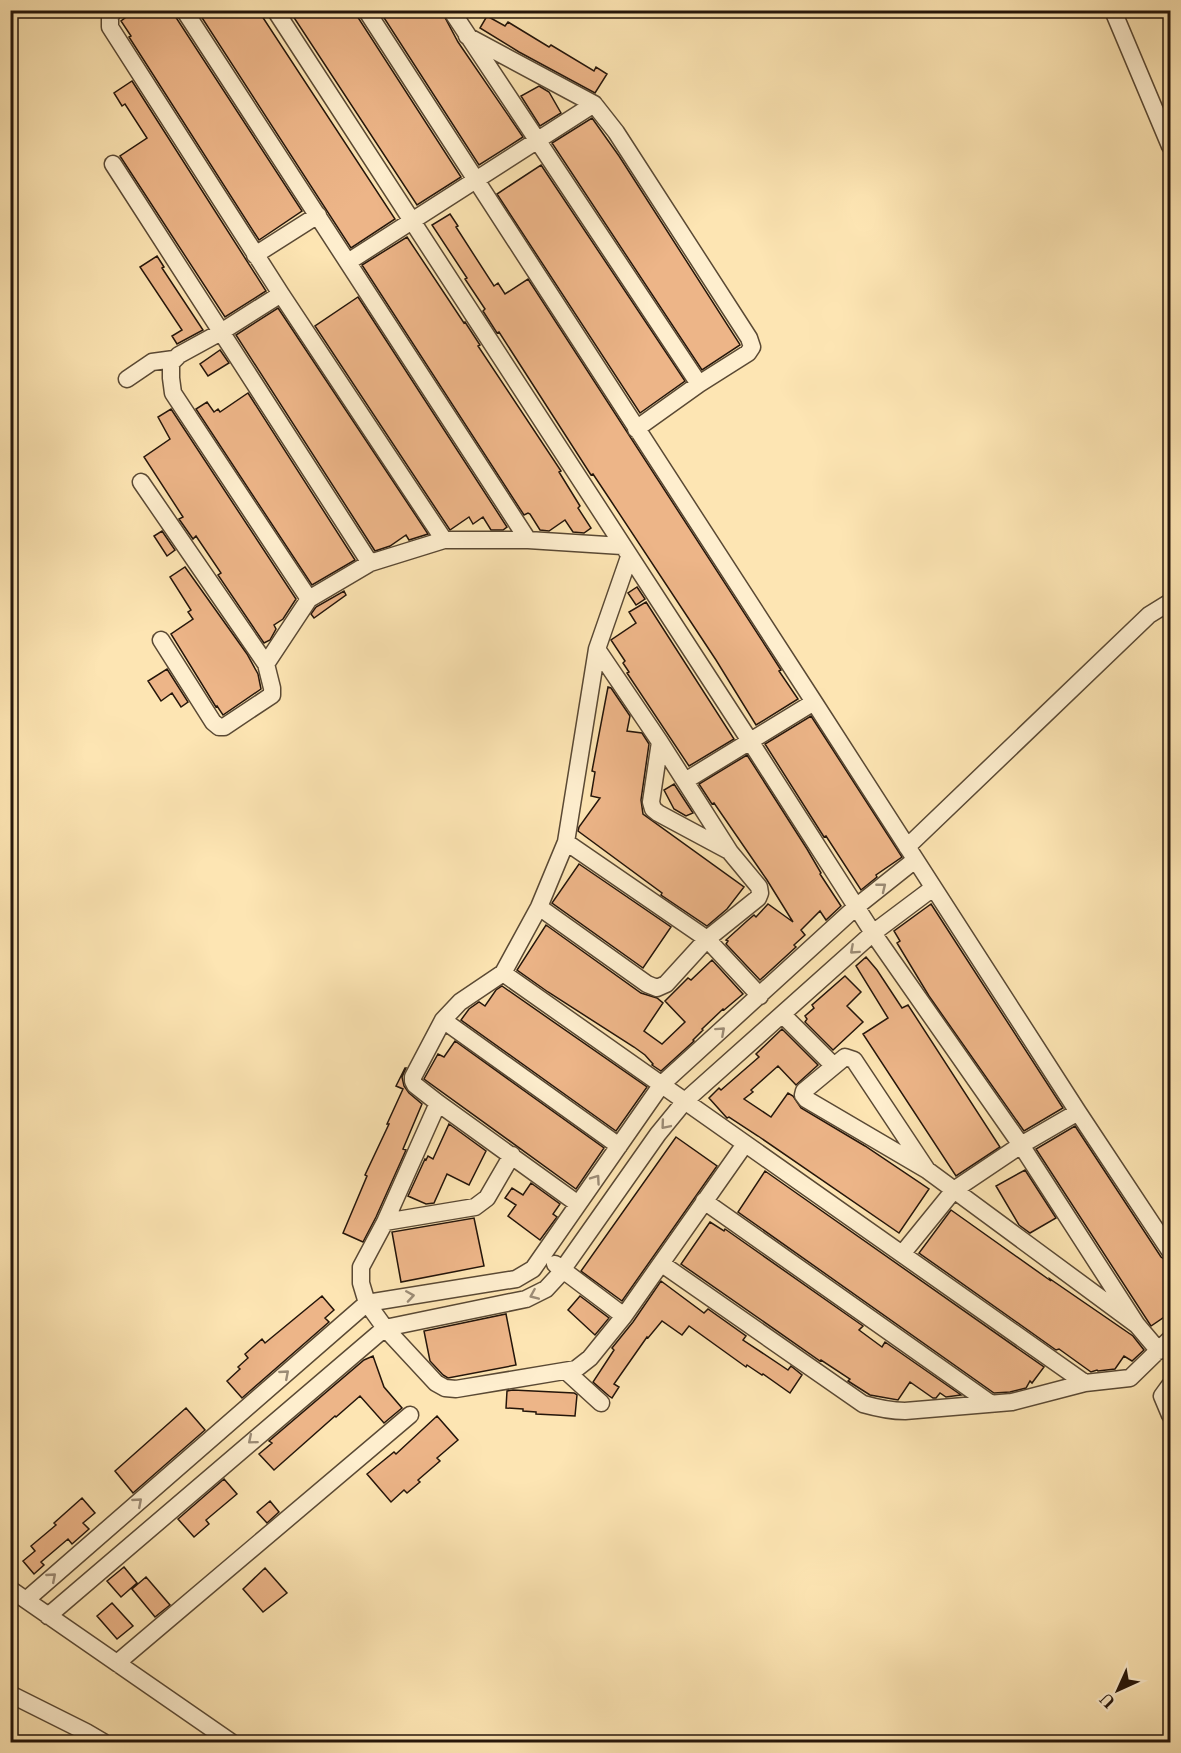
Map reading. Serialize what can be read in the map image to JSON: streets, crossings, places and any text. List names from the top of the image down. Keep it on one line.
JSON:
{"north":"bottom left"}
